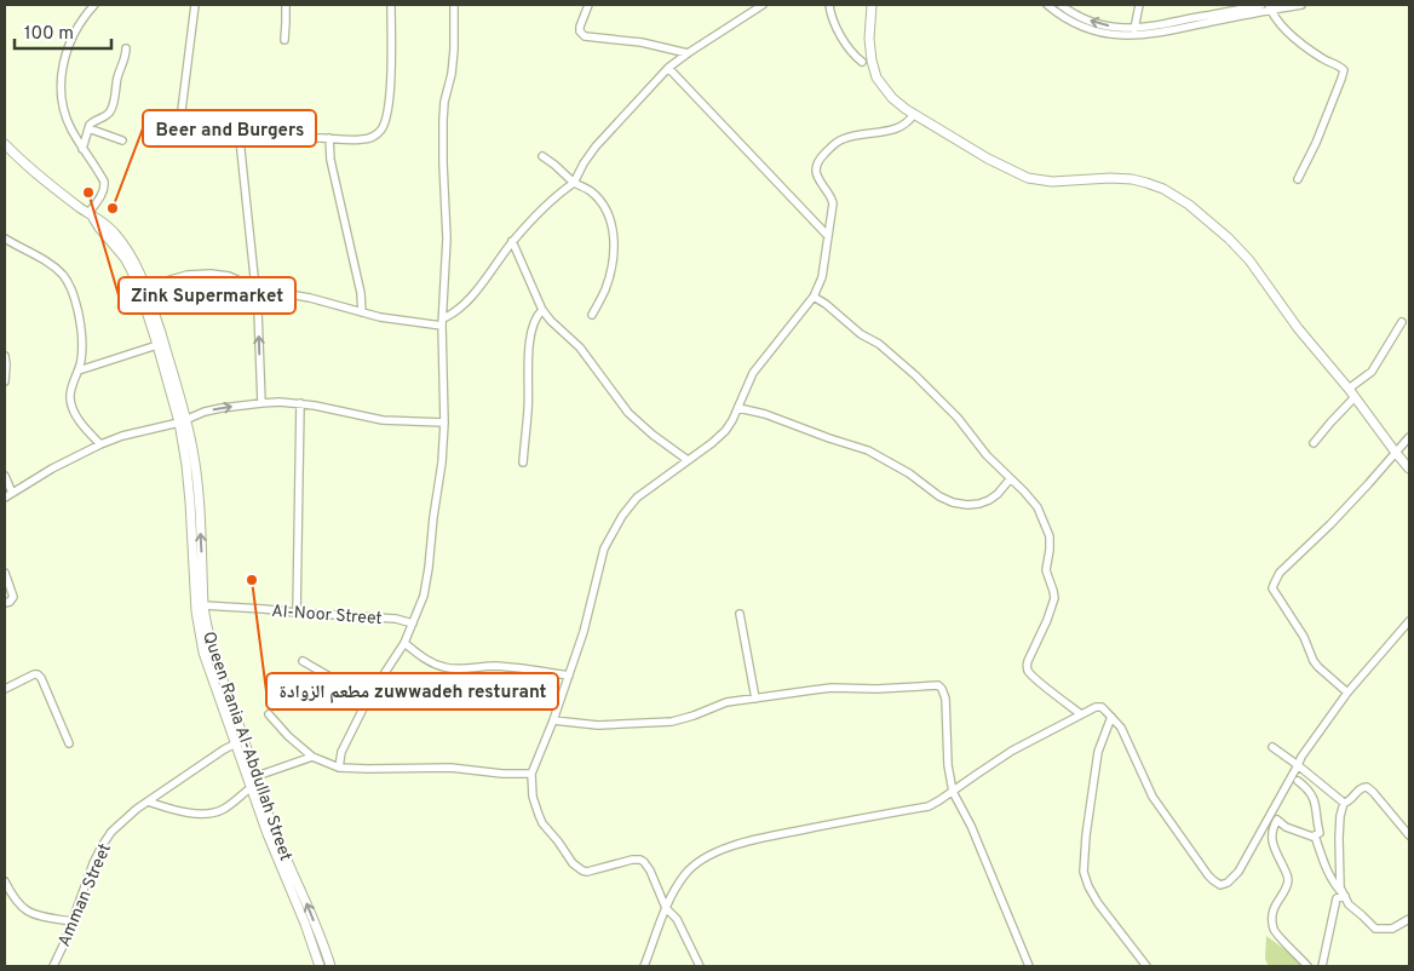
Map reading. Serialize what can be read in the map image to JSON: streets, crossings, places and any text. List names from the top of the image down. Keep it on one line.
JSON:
{"streets":{"main road":["Queen Rania Al-Abdullah Street"],"street":["Al-Noor Street","Amman Street"]},"crossings":[["Al-Noor Street","Queen Rania Al-Abdullah Street"],["Queen Rania Al-Abdullah Street","Amman Street"]],"places":["Zink Supermarket","Beer and Burgers","مطعم الزوادة zuwwadeh resturant"],"scale_bar":"100 m"}
